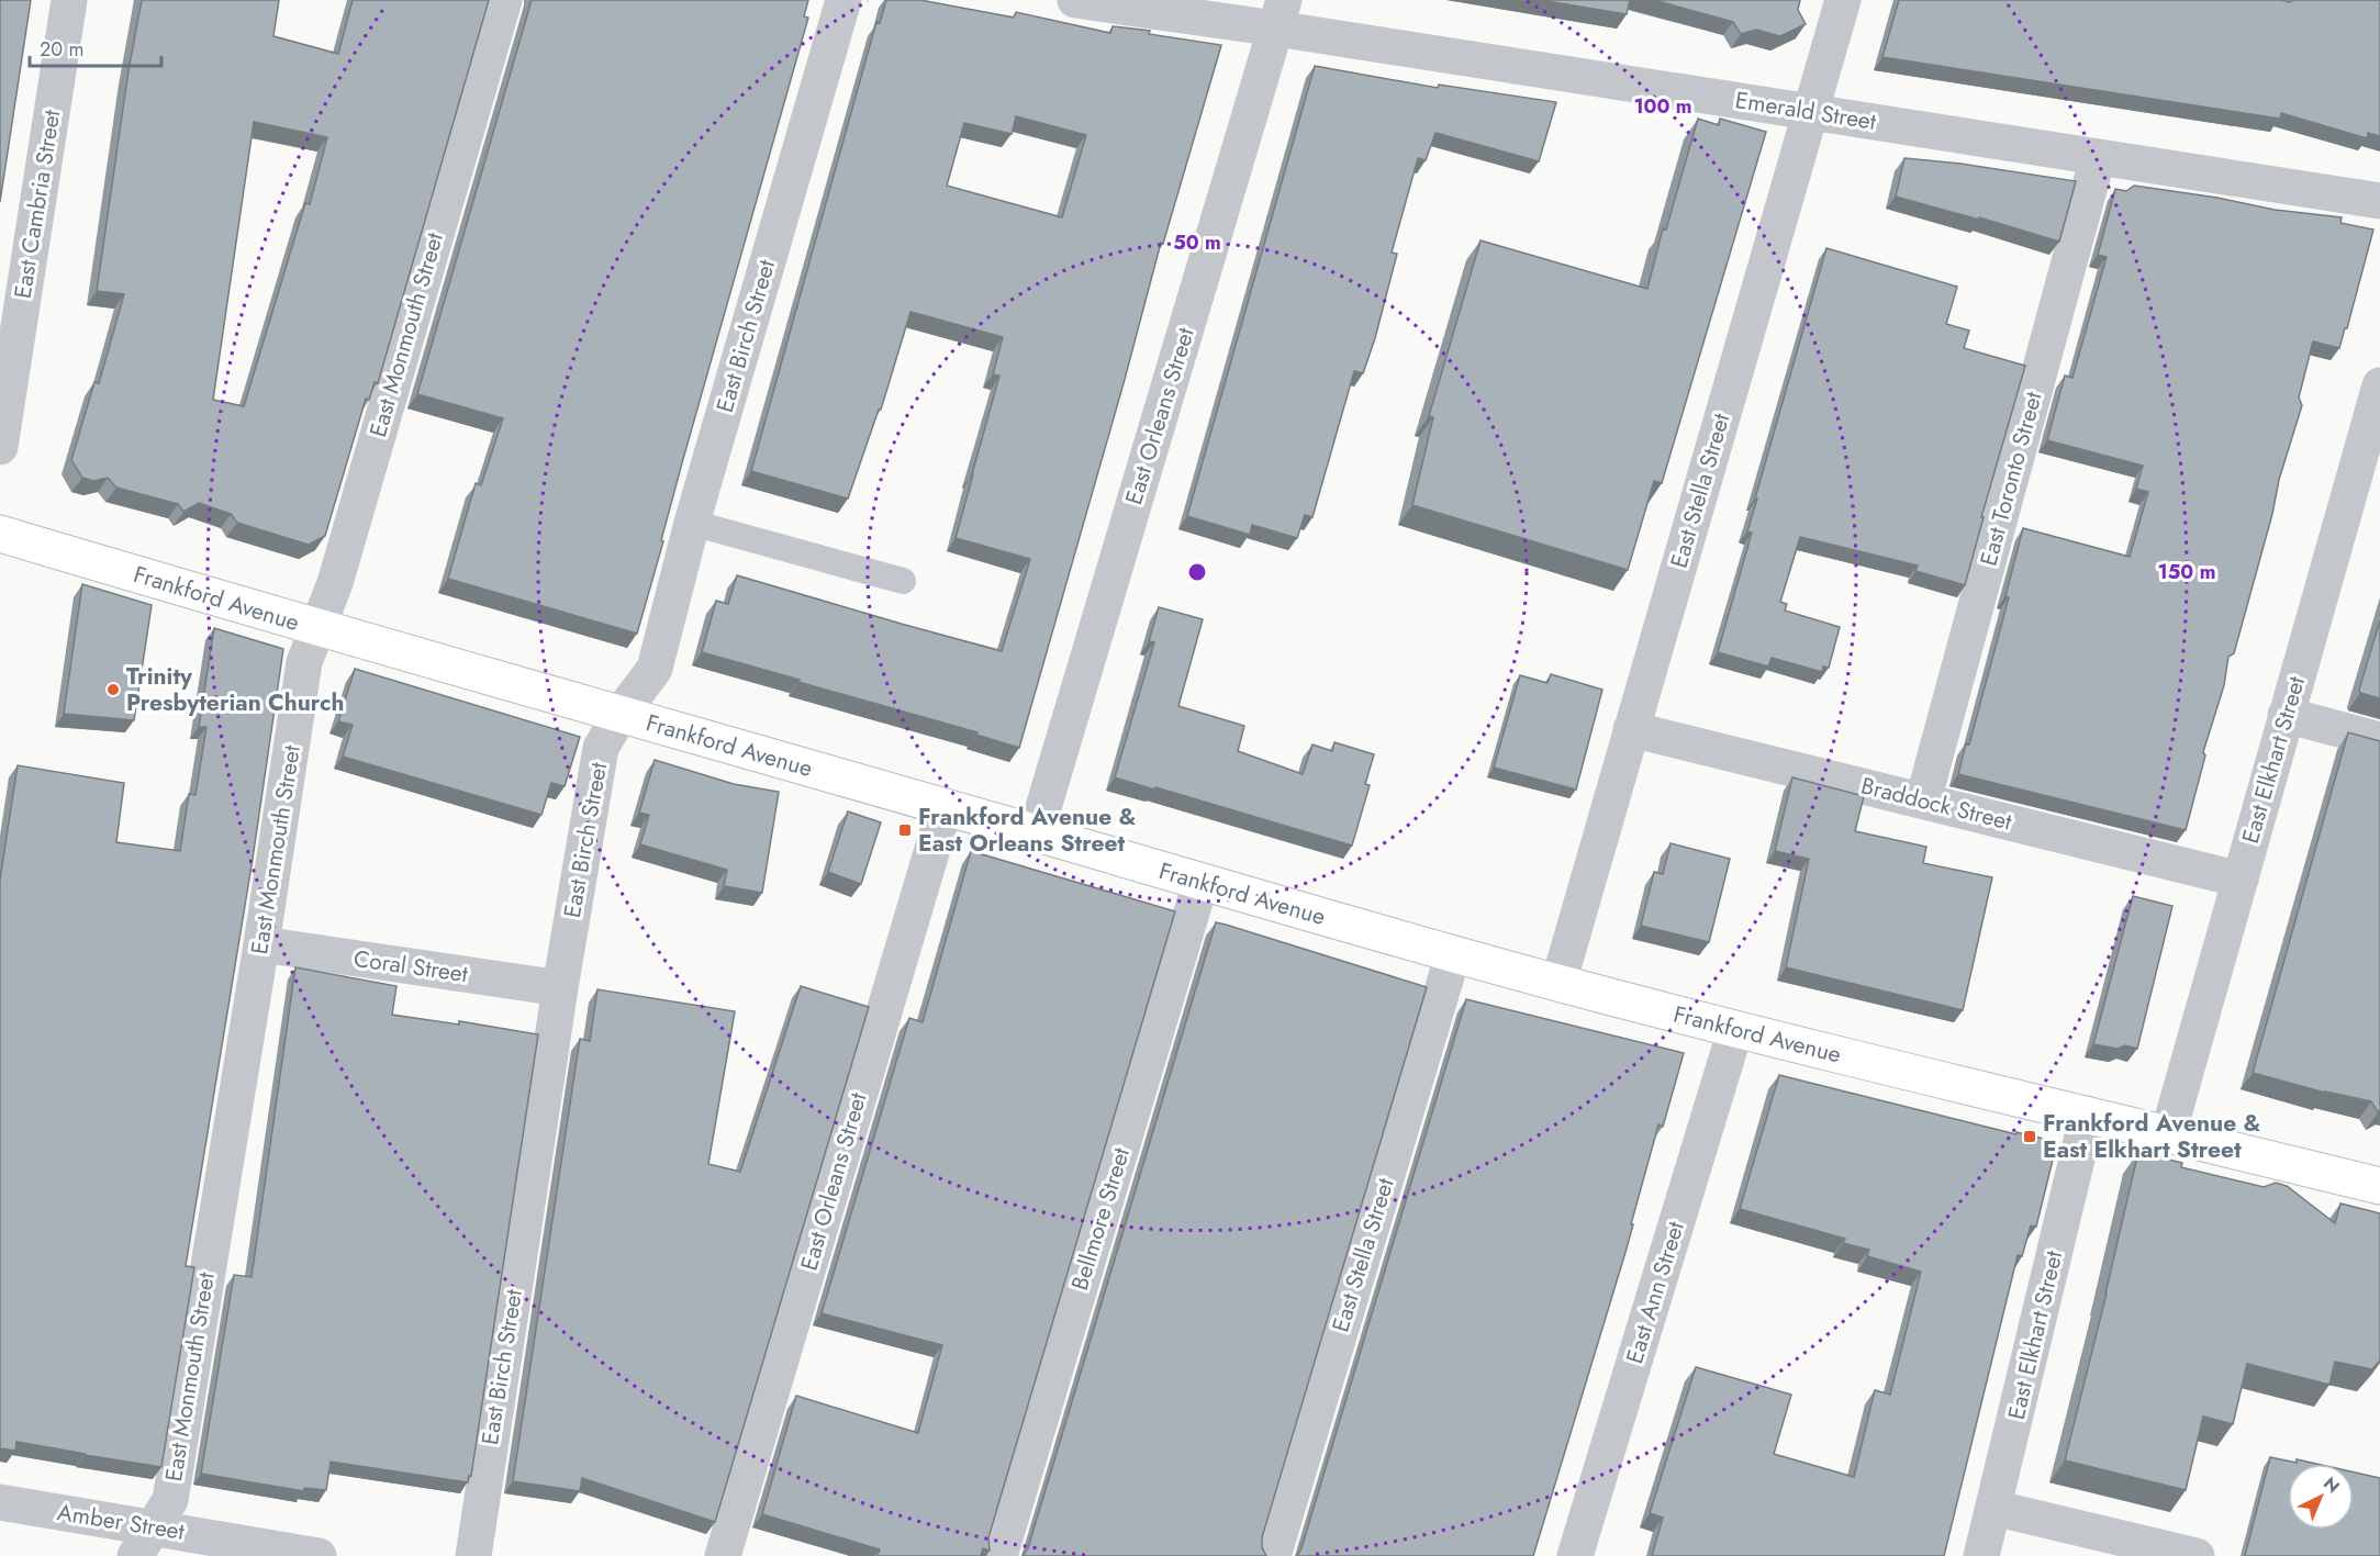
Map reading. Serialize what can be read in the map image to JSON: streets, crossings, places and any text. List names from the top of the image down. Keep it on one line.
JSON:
{"streets":{"main road":["Frankford Avenue"],"street":["Emerald Street","East Cambria Street","East Monmouth Street","East Birch Street","East Orleans Street","East Toronto Street","East Stella Street","East Elkhart Street","Braddock Street","Coral Street","Bellmore Street","East Ann Street","Amber Street"]},"crossings":[["Emerald Street","East Orleans Street"],["Emerald Street","East Toronto Street"],["Emerald Street","East Stella Street"],["East Monmouth Street","Frankford Avenue"],["East Monmouth Street","Coral Street"],["East Monmouth Street","Amber Street"],["East Birch Street","Frankford Avenue"],["East Birch Street","Coral Street"],["East Orleans Street","Frankford Avenue"],["East Toronto Street","Braddock Street"],["East Stella Street","Frankford Avenue"],["East Stella Street","Braddock Street"],["Frankford Avenue","East Elkhart Street"],["Frankford Avenue","Bellmore Street"],["Frankford Avenue","East Ann Street"],["East Elkhart Street","Braddock Street"]],"places":{"other":["Trinity Presbyterian Church"],"transit":["Frankford Avenue & East Orleans Street","Frankford Avenue & East Elkhart Street"]},"scale_bar":"20 m","north":"top right","rings":["100 m","50 m","150 m"]}
